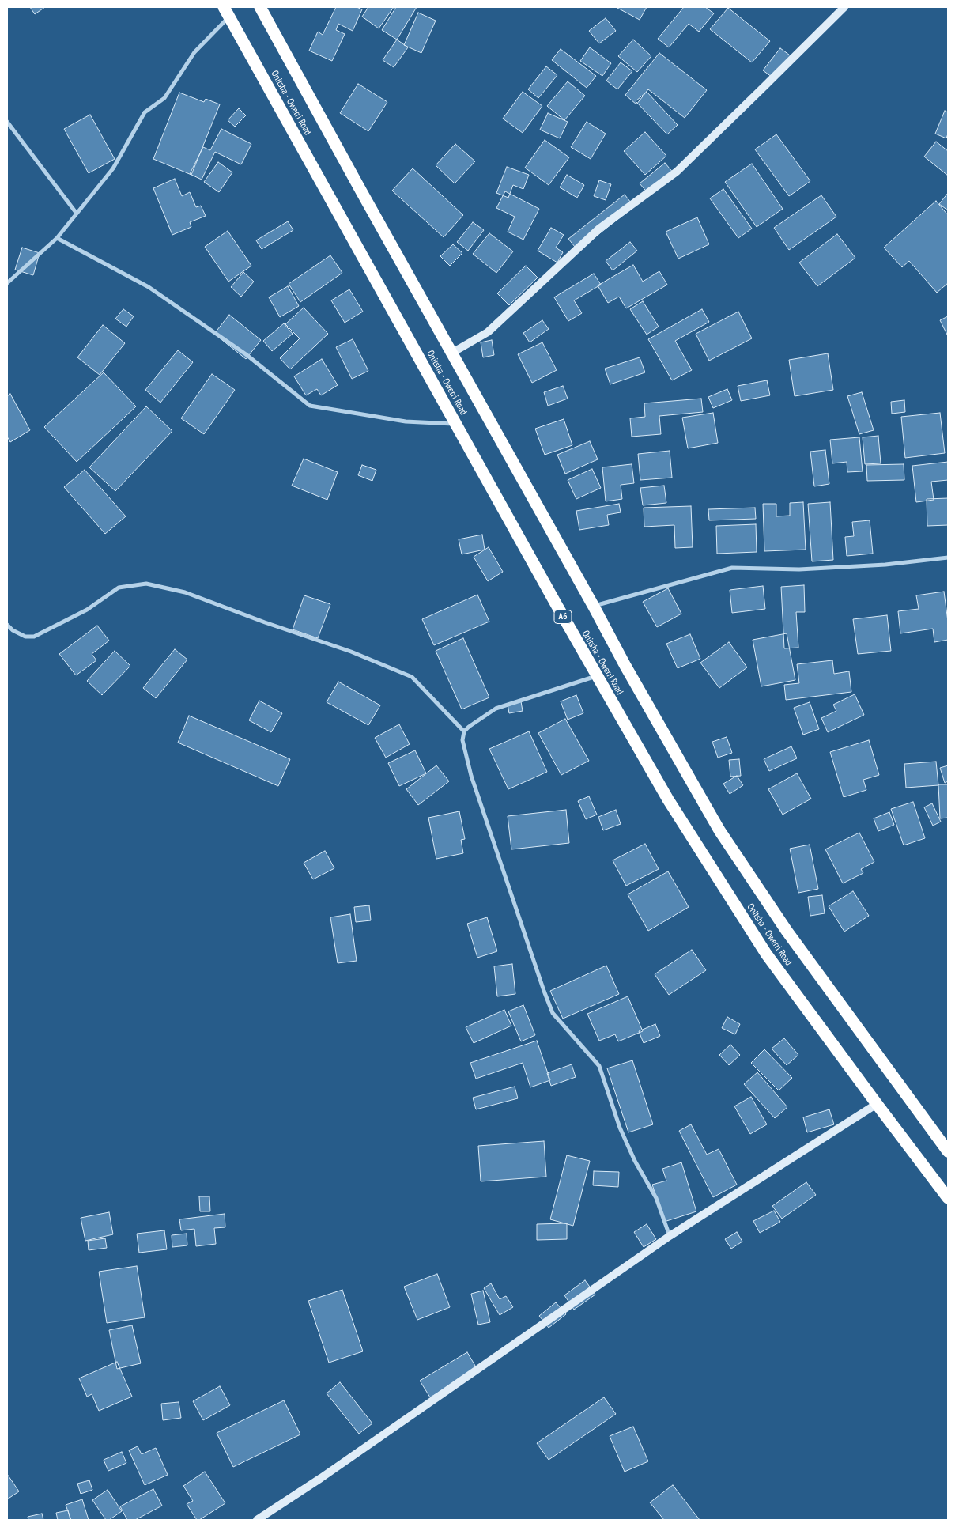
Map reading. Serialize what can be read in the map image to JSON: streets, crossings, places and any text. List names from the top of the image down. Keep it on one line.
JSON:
{"streets":{"highway":["Onitsha - Owerri Road","A6"]}}
